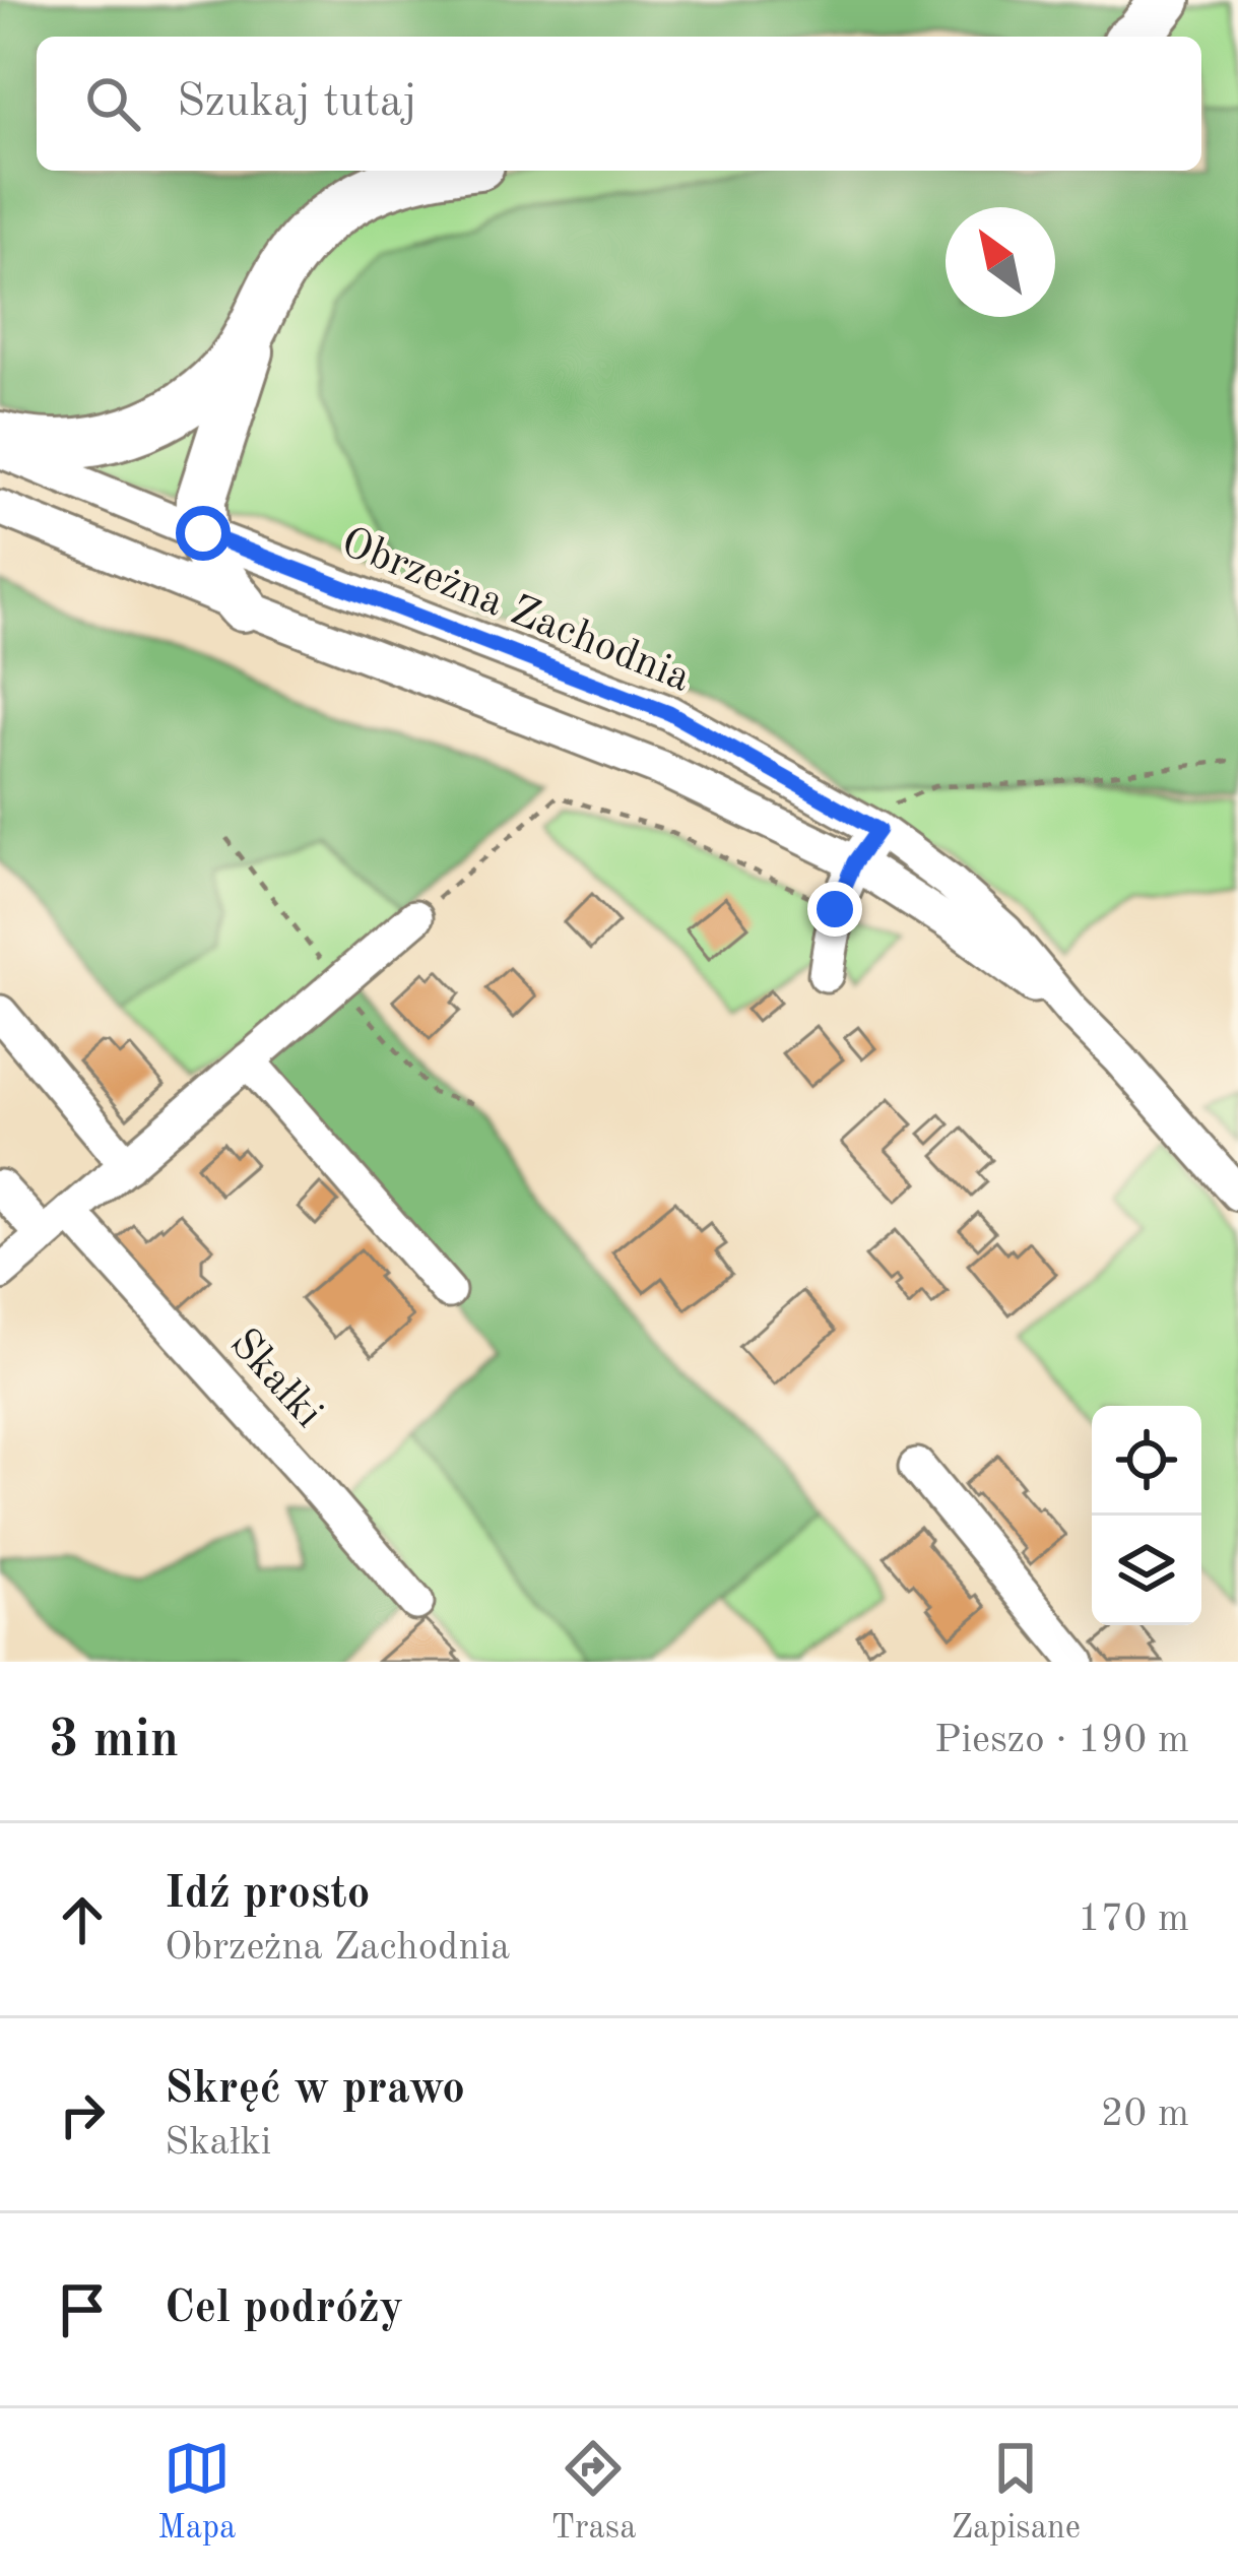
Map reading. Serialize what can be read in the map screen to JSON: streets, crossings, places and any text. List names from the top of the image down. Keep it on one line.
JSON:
{"streets":{"street":["Obrzeżna Zachodnia","Skałki"]},"north":"top left","page":{"search":"Szukaj tutaj","heading":["3 min","Pieszo · 190 m"],"list":[["Idź prosto","Obrzeżna Zachodnia","170 m"],["Skręć w prawo","Skałki","20 m"],"Cel podróży"],"nav":["Mapa","Trasa","Zapisane"]}}
